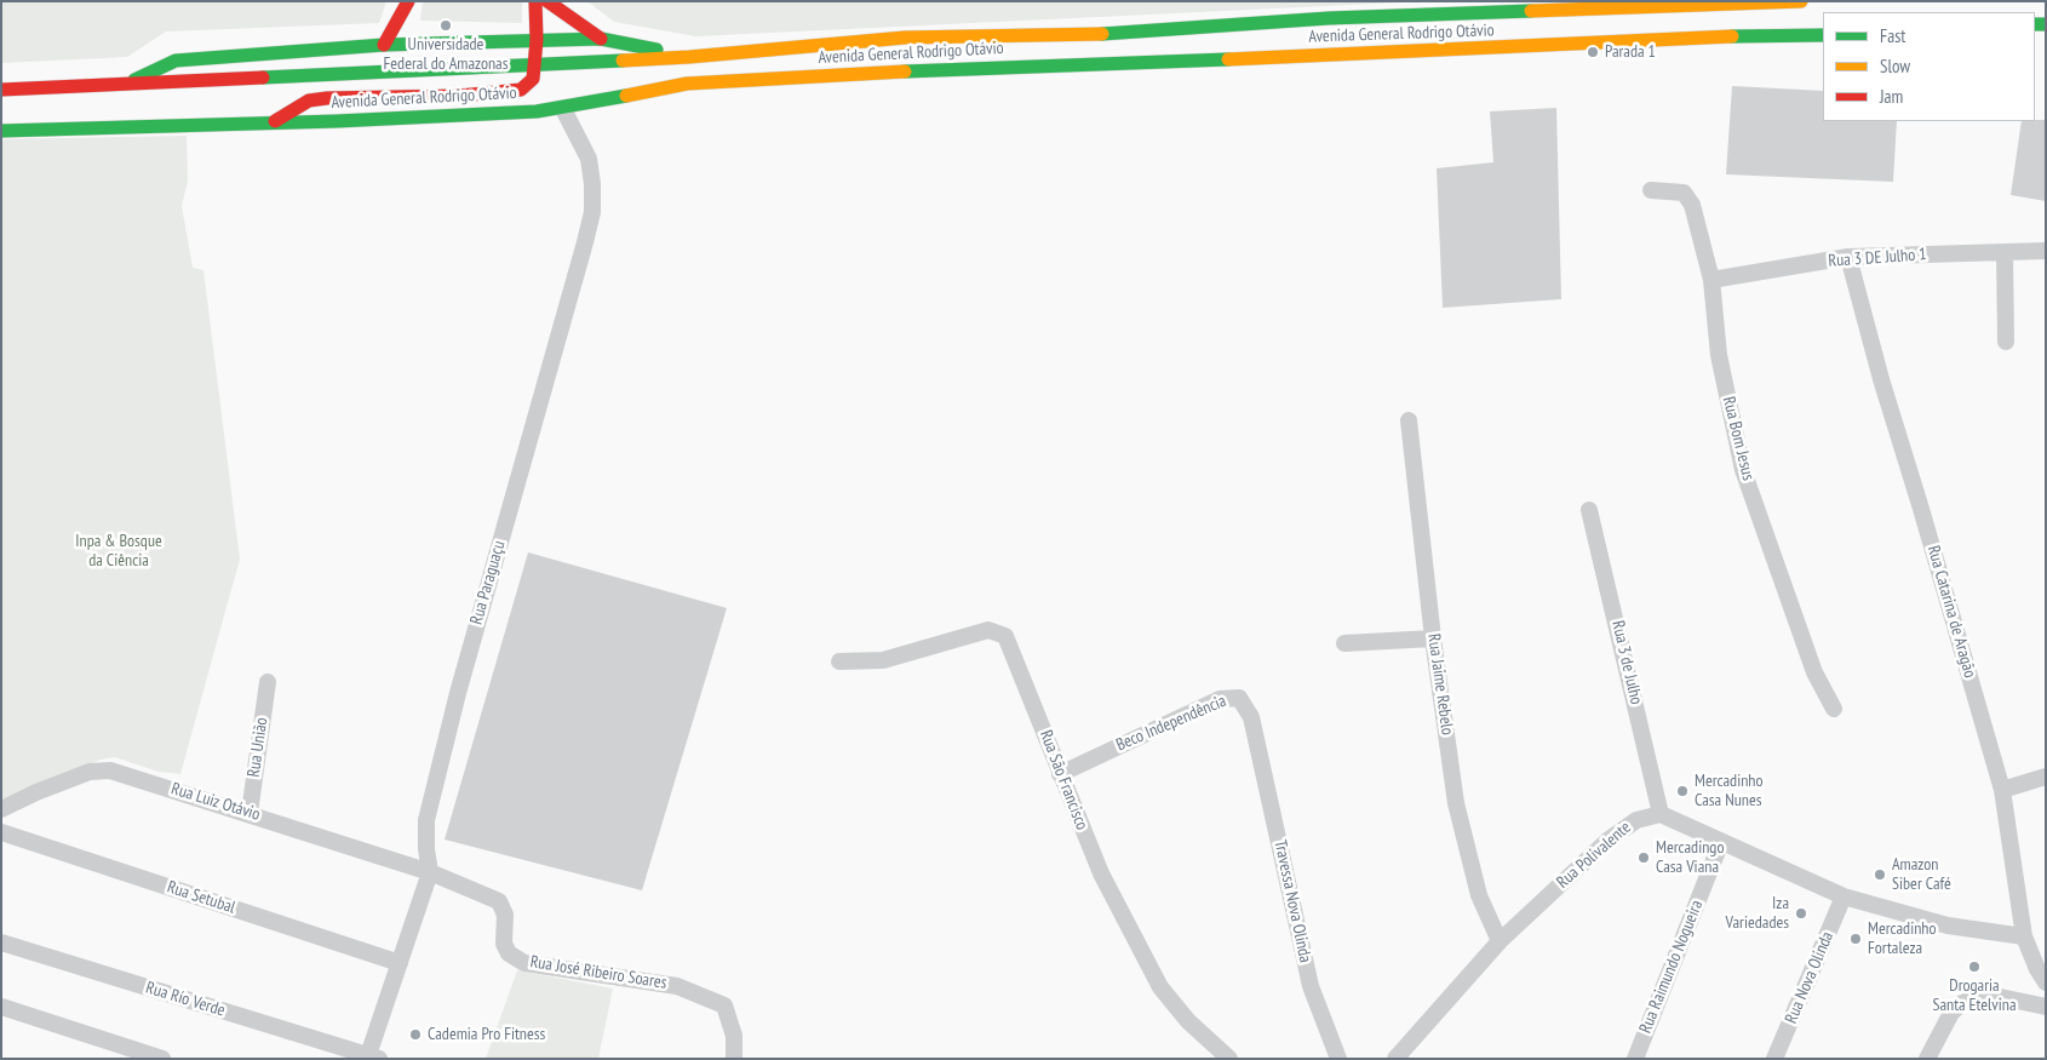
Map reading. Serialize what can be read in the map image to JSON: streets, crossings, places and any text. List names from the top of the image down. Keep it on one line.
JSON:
{"streets":{"main road":["Avenida General Rodrigo Otávio"],"street":["Rua 3 DE Julho 1","Rua Bom Jesus","Rua Paraguaçu","Rua Catarina de Aragão","Rua 3 de Julho","Rua Jaime Rebelo","Beco Independência","Rua União","Rua São Francisco","Rua Luiz Otávio","Rua Polivalente","Rua Setubal","Travessa Nova Olinda","Rua Raimundo Nogueira","Rua José Ribeiro Soares","Rua Nova Olinda","Rua Río Verde"]},"crossings":[["Avenida General Rodrigo Otávio","Rua Paraguaçu"],["Rua 3 DE Julho 1","Rua Bom Jesus"],["Rua 3 DE Julho 1","Rua Catarina de Aragão"],["Rua Paraguaçu","Rua Luiz Otávio"],["Rua Paraguaçu","Rua Setubal"],["Rua Paraguaçu","Rua José Ribeiro Soares"],["Rua Paraguaçu","Rua Río Verde"],["Rua 3 de Julho","Rua Polivalente"],["Rua Jaime Rebelo","Rua Polivalente"],["Beco Independência","Rua São Francisco"],["Beco Independência","Travessa Nova Olinda"],["Rua União","Rua Luiz Otávio"],["Rua Luiz Otávio","Rua José Ribeiro Soares"]],"parks":["Inpa & Bosque da Ciência"],"places":["Universidade Federal do Amazonas","Parada 1","Mercadinho Casa Nunes","Mercadingo Casa Viana","Amazon Siber Café","Iza Variedades","Mercadinho Fortaleza","Drogaria Santa Etelvina","Cademia Pro Fitness"],"legend":["Fast","Slow","Jam"]}
